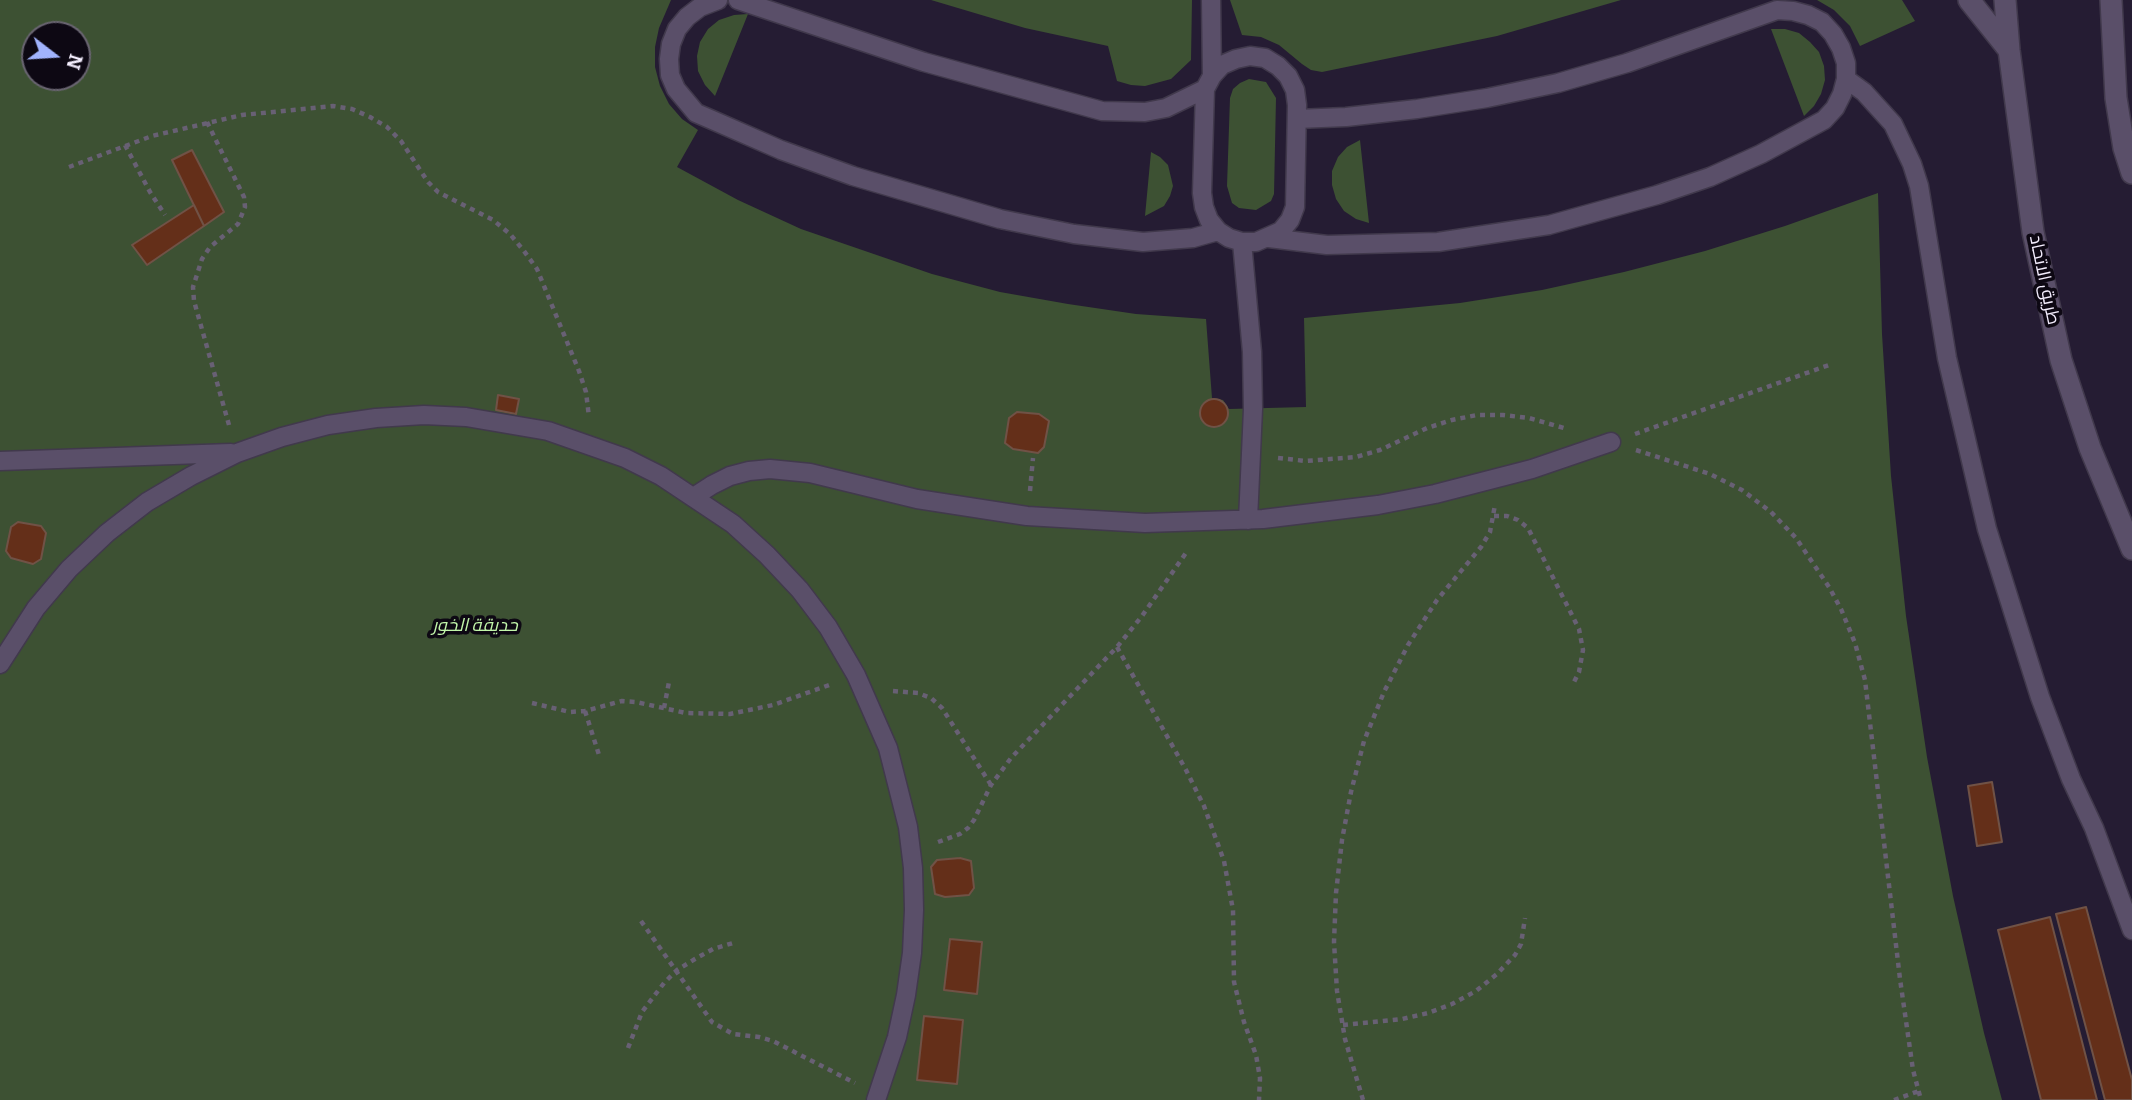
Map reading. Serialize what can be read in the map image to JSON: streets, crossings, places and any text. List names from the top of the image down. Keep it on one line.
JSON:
{"streets":{"main road":["طريق الاتحاد"]},"parks":["حديقة الخور"],"north":"right"}
